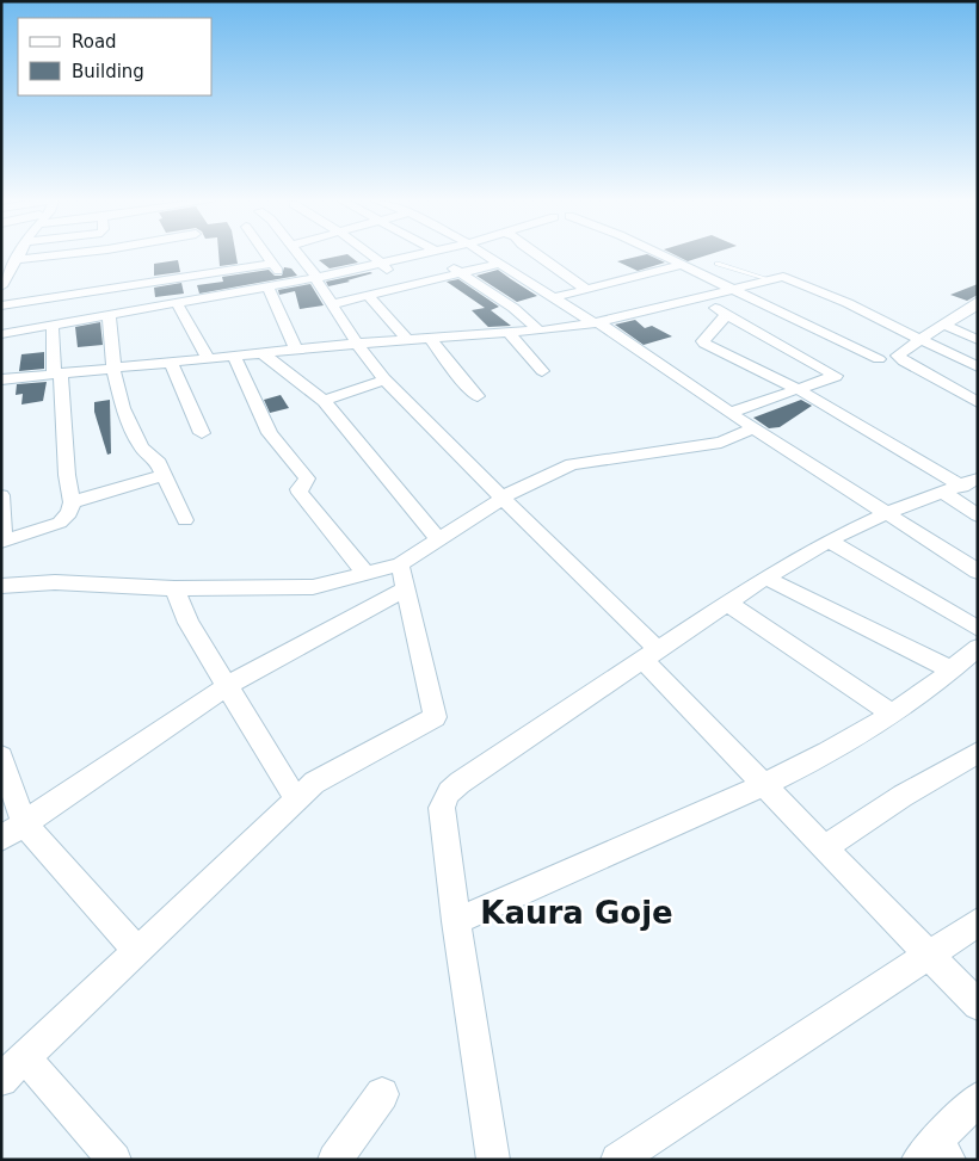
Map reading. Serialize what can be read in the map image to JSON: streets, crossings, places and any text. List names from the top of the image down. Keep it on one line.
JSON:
{"districts":["Kaura Goje"],"legend":["Road","Building"]}
